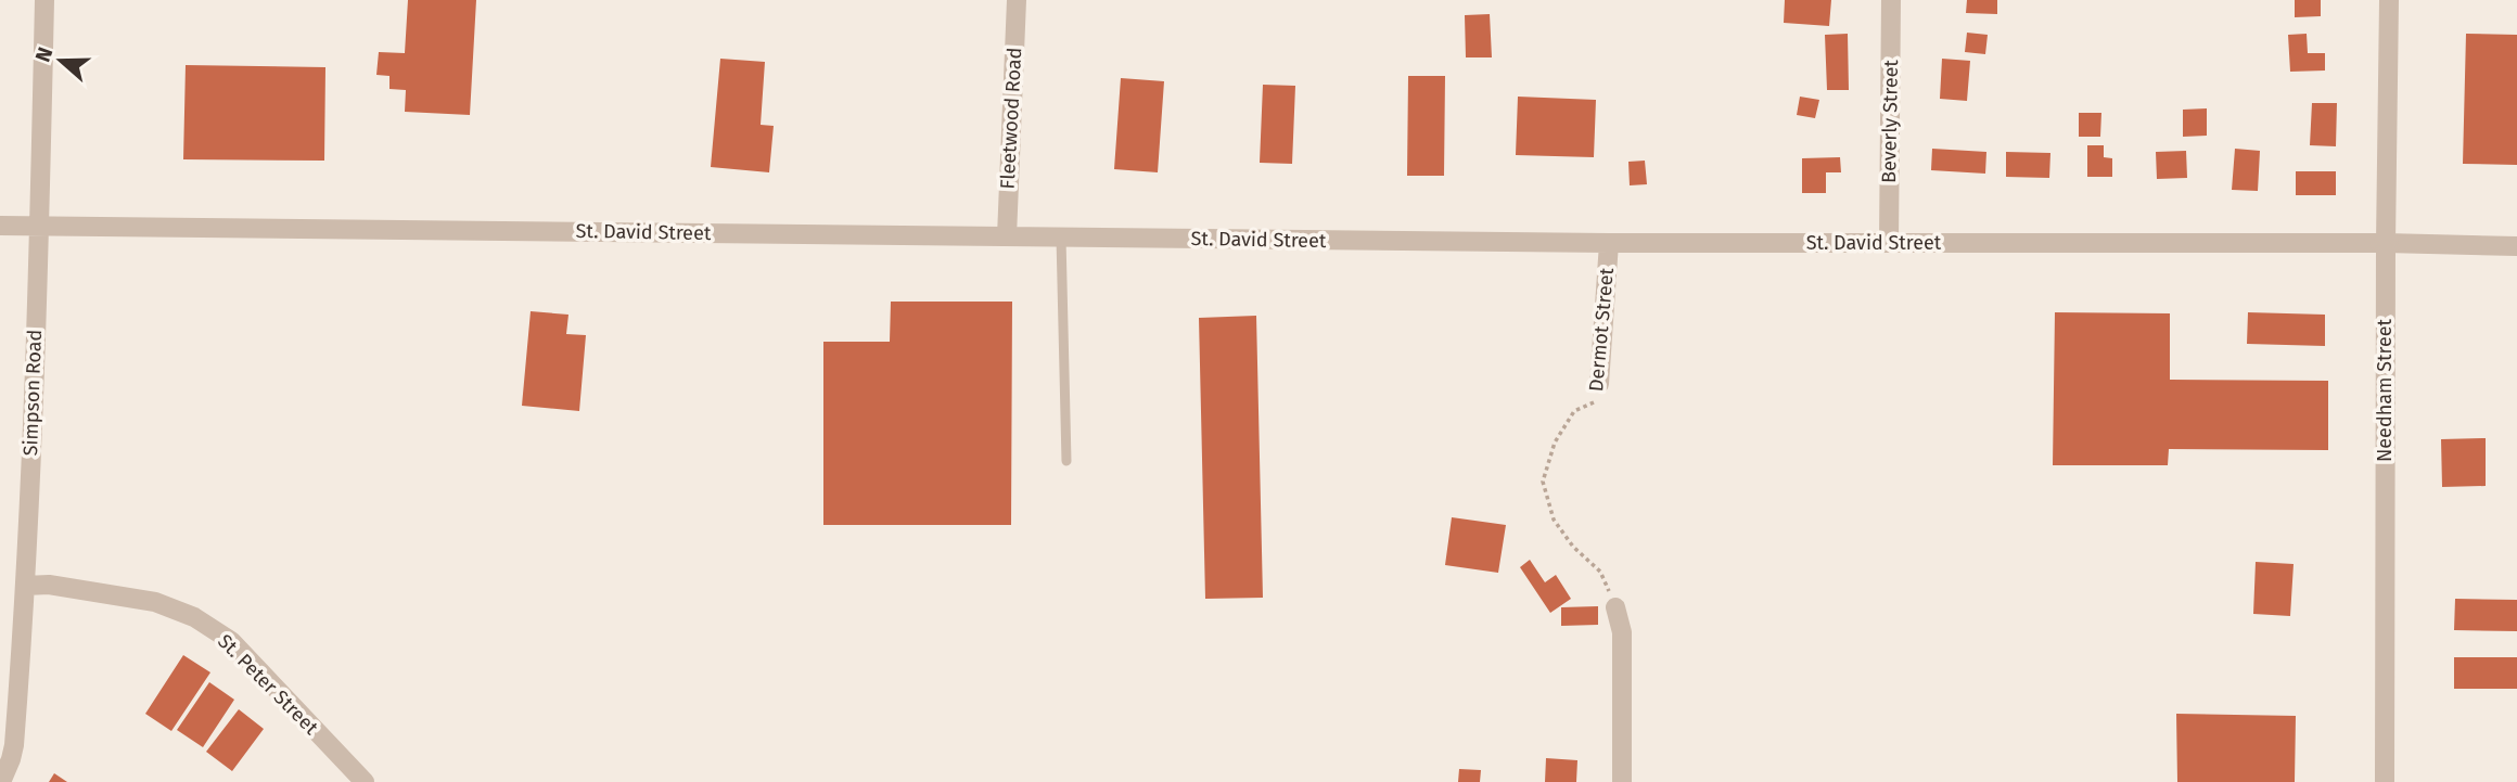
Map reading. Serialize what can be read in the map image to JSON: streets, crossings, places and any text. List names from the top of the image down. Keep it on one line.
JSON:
{"streets":{"street":["Fleetwood Road","Beverly Street","St. David Street","Dermot Street","Needham Street","Simpson Road","St. Peter Street"]},"crossings":[["Fleetwood Road","St. David Street"],["Beverly Street","St. David Street"],["St. David Street","Dermot Street"],["St. David Street","Needham Street"],["St. David Street","Simpson Road"],["Simpson Road","St. Peter Street"]],"north":"left"}
